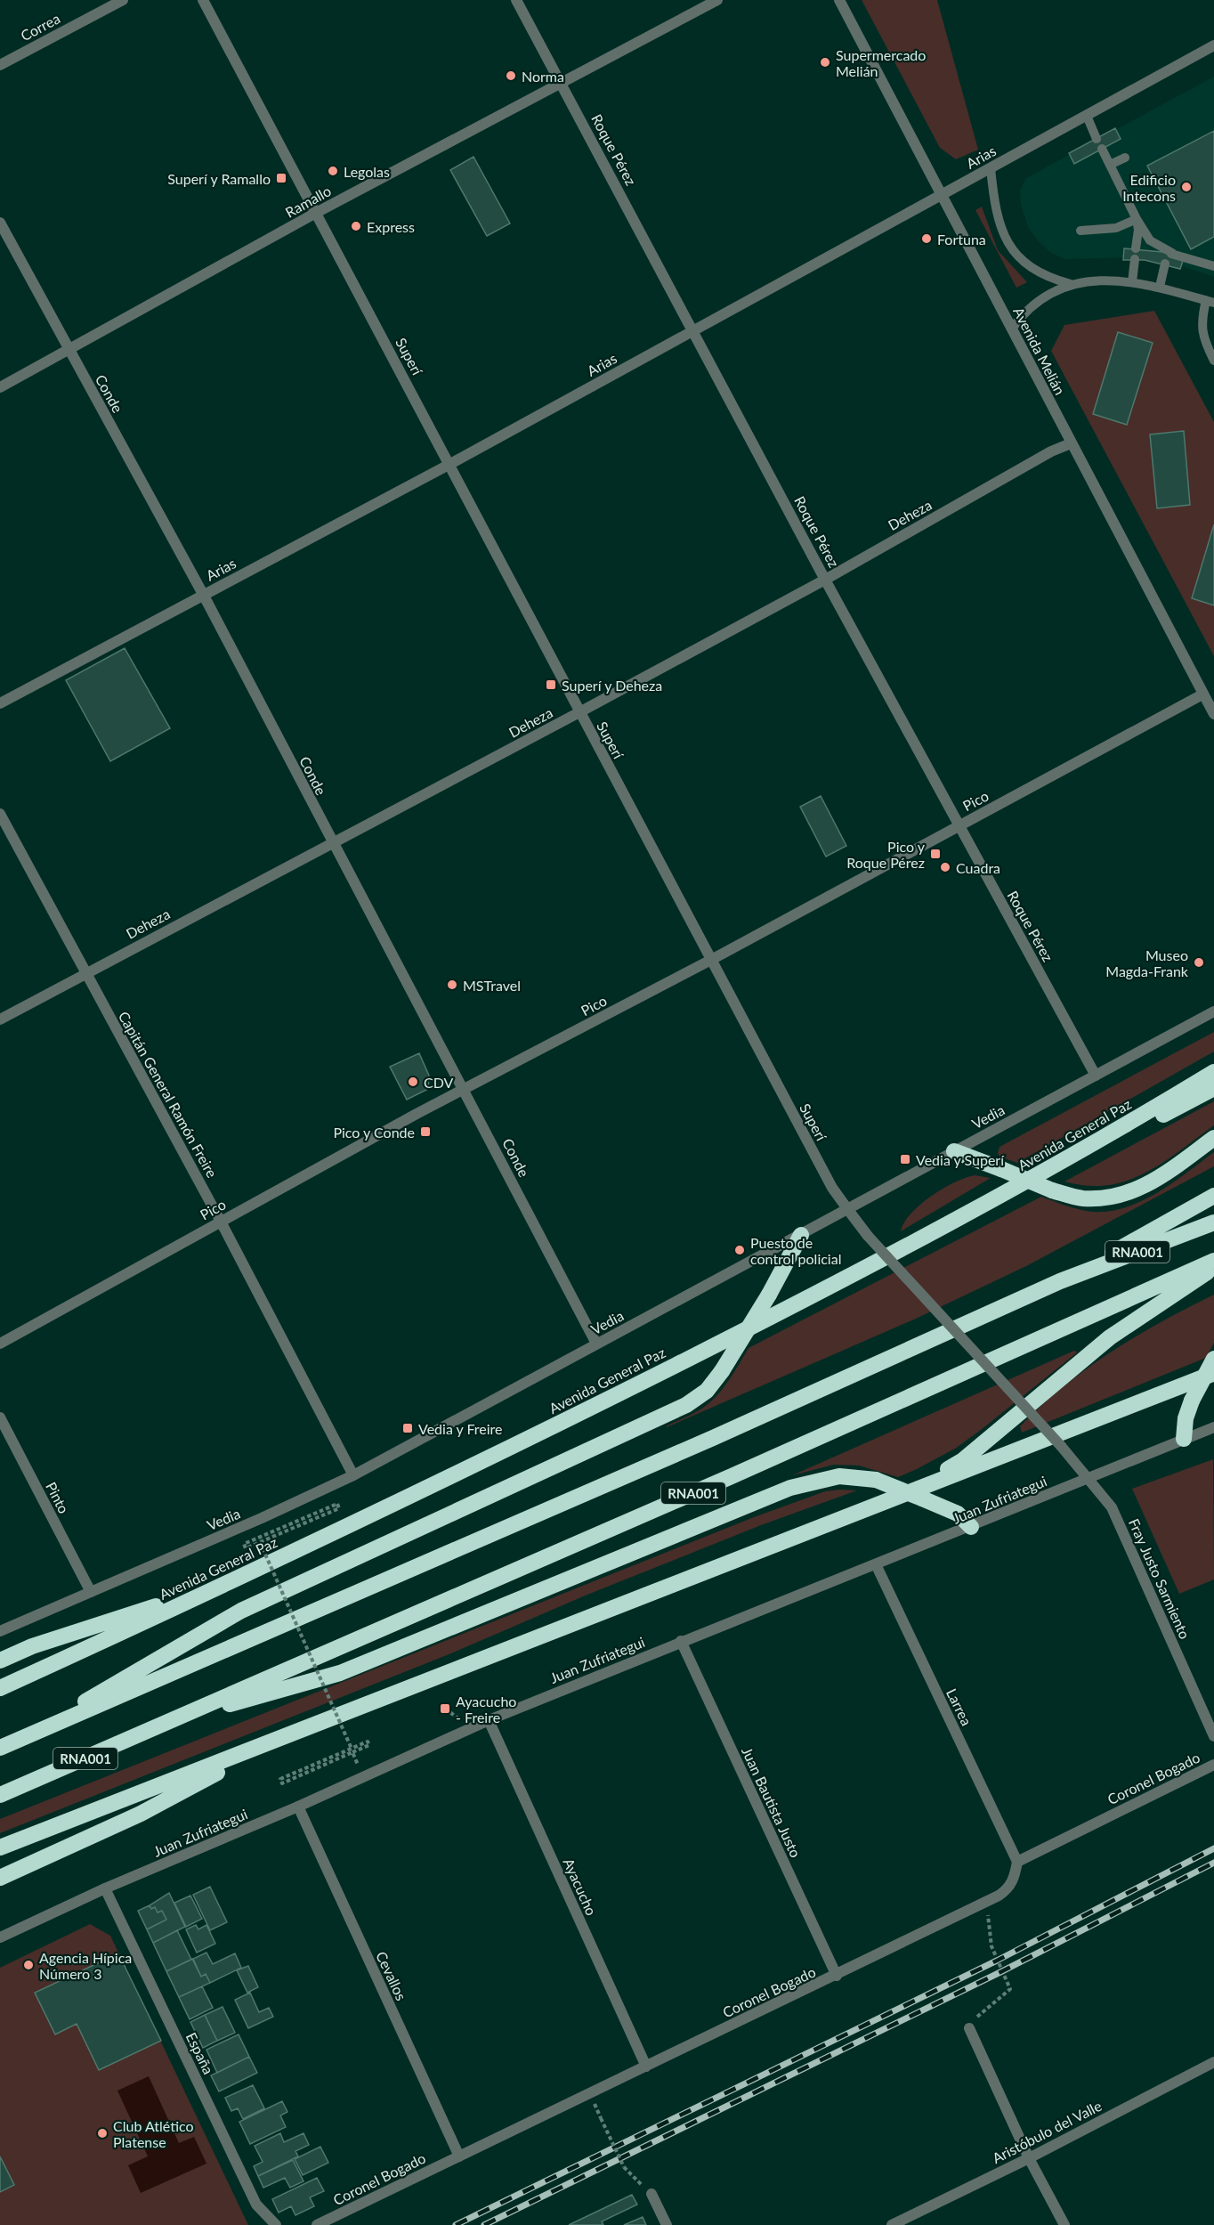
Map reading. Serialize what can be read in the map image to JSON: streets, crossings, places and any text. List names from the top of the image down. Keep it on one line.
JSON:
{"streets":{"highway":["Avenida General Paz","RNA001"],"street":["Correa","Roque Pérez","Arias","Ramallo","Avenida Melián","Superí","Conde","Deheza","Pico","Capitán General Ramón Freire","Vedia","Pinto","Juan Zufriategui","Fray Justo Sarmiento","Larrea","Coronel Bogado","Juan Bautista Justo","Ayacucho","Cevallos","España","Aristóbulo del Valle"]},"crossings":[["Roque Pérez","Arias"],["Roque Pérez","Ramallo"],["Roque Pérez","Deheza"],["Roque Pérez","Pico"],["Roque Pérez","Vedia"],["Arias","Avenida Melián"],["Arias","Superí"],["Arias","Conde"],["Ramallo","Superí"],["Ramallo","Conde"],["Avenida Melián","Deheza"],["Avenida Melián","Pico"],["Superí","Deheza"],["Superí","Pico"],["Superí","Vedia"],["Superí","Fray Justo Sarmiento"],["Conde","Deheza"],["Conde","Pico"],["Conde","Vedia"],["Deheza","Capitán General Ramón Freire"],["Pico","Capitán General Ramón Freire"],["Capitán General Ramón Freire","Vedia"],["Vedia","Pinto"],["Juan Zufriategui","Fray Justo Sarmiento"],["Juan Zufriategui","Larrea"],["Juan Zufriategui","Juan Bautista Justo"],["Juan Zufriategui","Ayacucho"],["Juan Zufriategui","Cevallos"],["Juan Zufriategui","España"],["Larrea","Coronel Bogado"],["Coronel Bogado","Juan Bautista Justo"],["Coronel Bogado","Ayacucho"],["Coronel Bogado","Cevallos"]],"places":{"other":["Supermercado Melián","Norma","Legolas","Edificio Intecons","Express","Fortuna","Cuadra","Museo Magda-Frank","MSTravel","CDV","Puesto de control policial","Agencia Hípica Número 3","Club Atlético Platense"],"transit":["Superí y Ramallo","Superí y Deheza","Pico y Roque Pérez","Pico y Conde","Vedia y Superí","Vedia y Freire","Ayacucho - Freire"]}}
